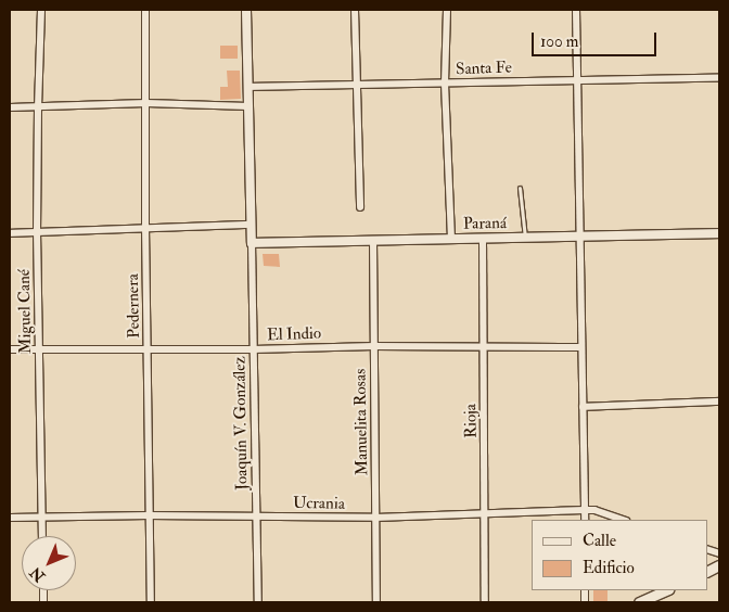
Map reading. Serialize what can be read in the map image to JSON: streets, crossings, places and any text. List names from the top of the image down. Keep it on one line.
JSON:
{"streets":{"street":["Santa Fe","Paraná","Pedernera","Miguel Cané","El Indio","Rioja","Manuelita Rosas","Joaquín V. González","Ucrania"]},"crossings":[["Paraná","Rioja"],["Paraná","Manuelita Rosas"],["Paraná","Joaquín V. González"],["Pedernera","El Indio"],["Pedernera","Ucrania"],["Miguel Cané","El Indio"],["Miguel Cané","Ucrania"],["El Indio","Rioja"],["El Indio","Manuelita Rosas"],["El Indio","Joaquín V. González"],["Rioja","Ucrania"],["Manuelita Rosas","Ucrania"],["Joaquín V. González","Ucrania"]],"legend":["Calle","Edificio"],"scale_bar":"100 m","north":"bottom left"}
